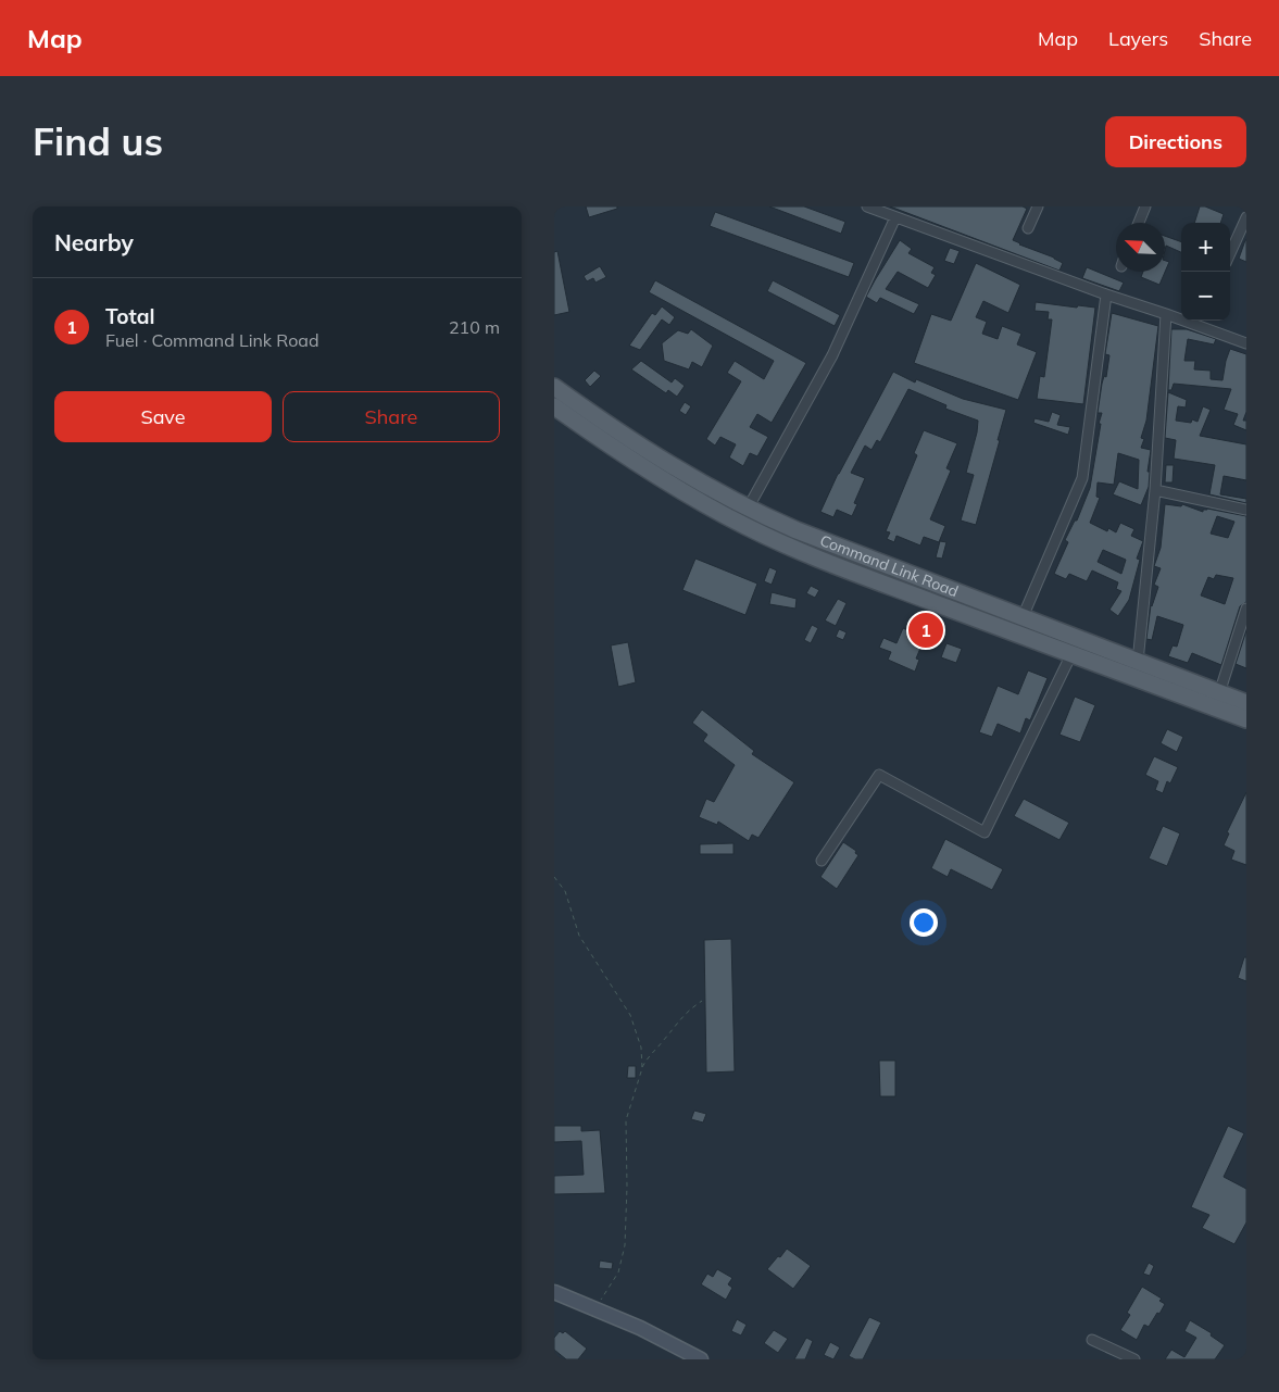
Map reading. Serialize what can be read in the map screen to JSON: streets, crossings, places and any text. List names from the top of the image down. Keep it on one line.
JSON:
{"streets":{"main road":["Command Link Road"]},"north":"top left","page":{"header":"Map","nav":["Map","Layers","Share"],"buttons":["Directions",["Save","Share"]],"title":"Find us","heading":"Nearby","map_buttons":["+","−"],"list":[{"mark":"1","name":"Total","note":"Fuel · Command Link Road","value":"210 m"}],"pins":"1"}}
